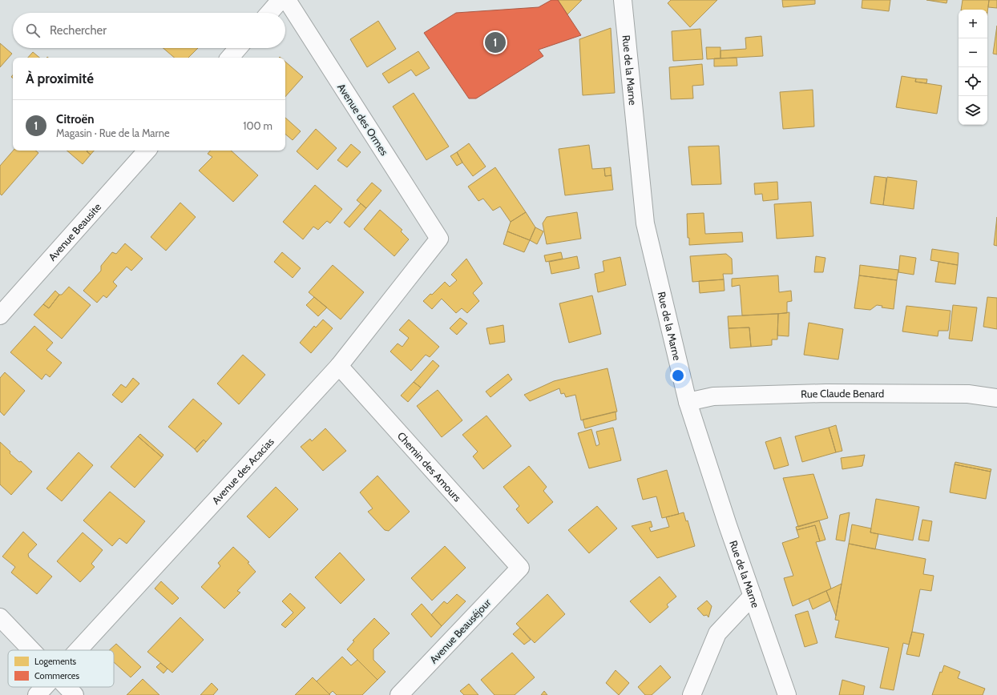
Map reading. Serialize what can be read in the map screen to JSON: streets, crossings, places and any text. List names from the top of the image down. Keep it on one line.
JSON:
{"streets":{"street":["Rue de la Marne","Avenue des Ormes","Avenue Beausite","Rue Claude Benard","Chemin des Amours","Avenue des Acacias","Avenue Beauséjour"]},"crossings":[["Rue de la Marne","Rue Claude Benard"],["Avenue des Ormes","Avenue des Acacias"],["Chemin des Amours","Avenue des Acacias"],["Chemin des Amours","Avenue Beauséjour"]],"legend":["Logements","Commerces"],"page":{"map_buttons":["+","−"],"search":"Rechercher","pins":"1","heading":"À proximité","list":[{"mark":"1","name":"Citroën","note":"Magasin · Rue de la Marne","value":"100 m"}]}}
